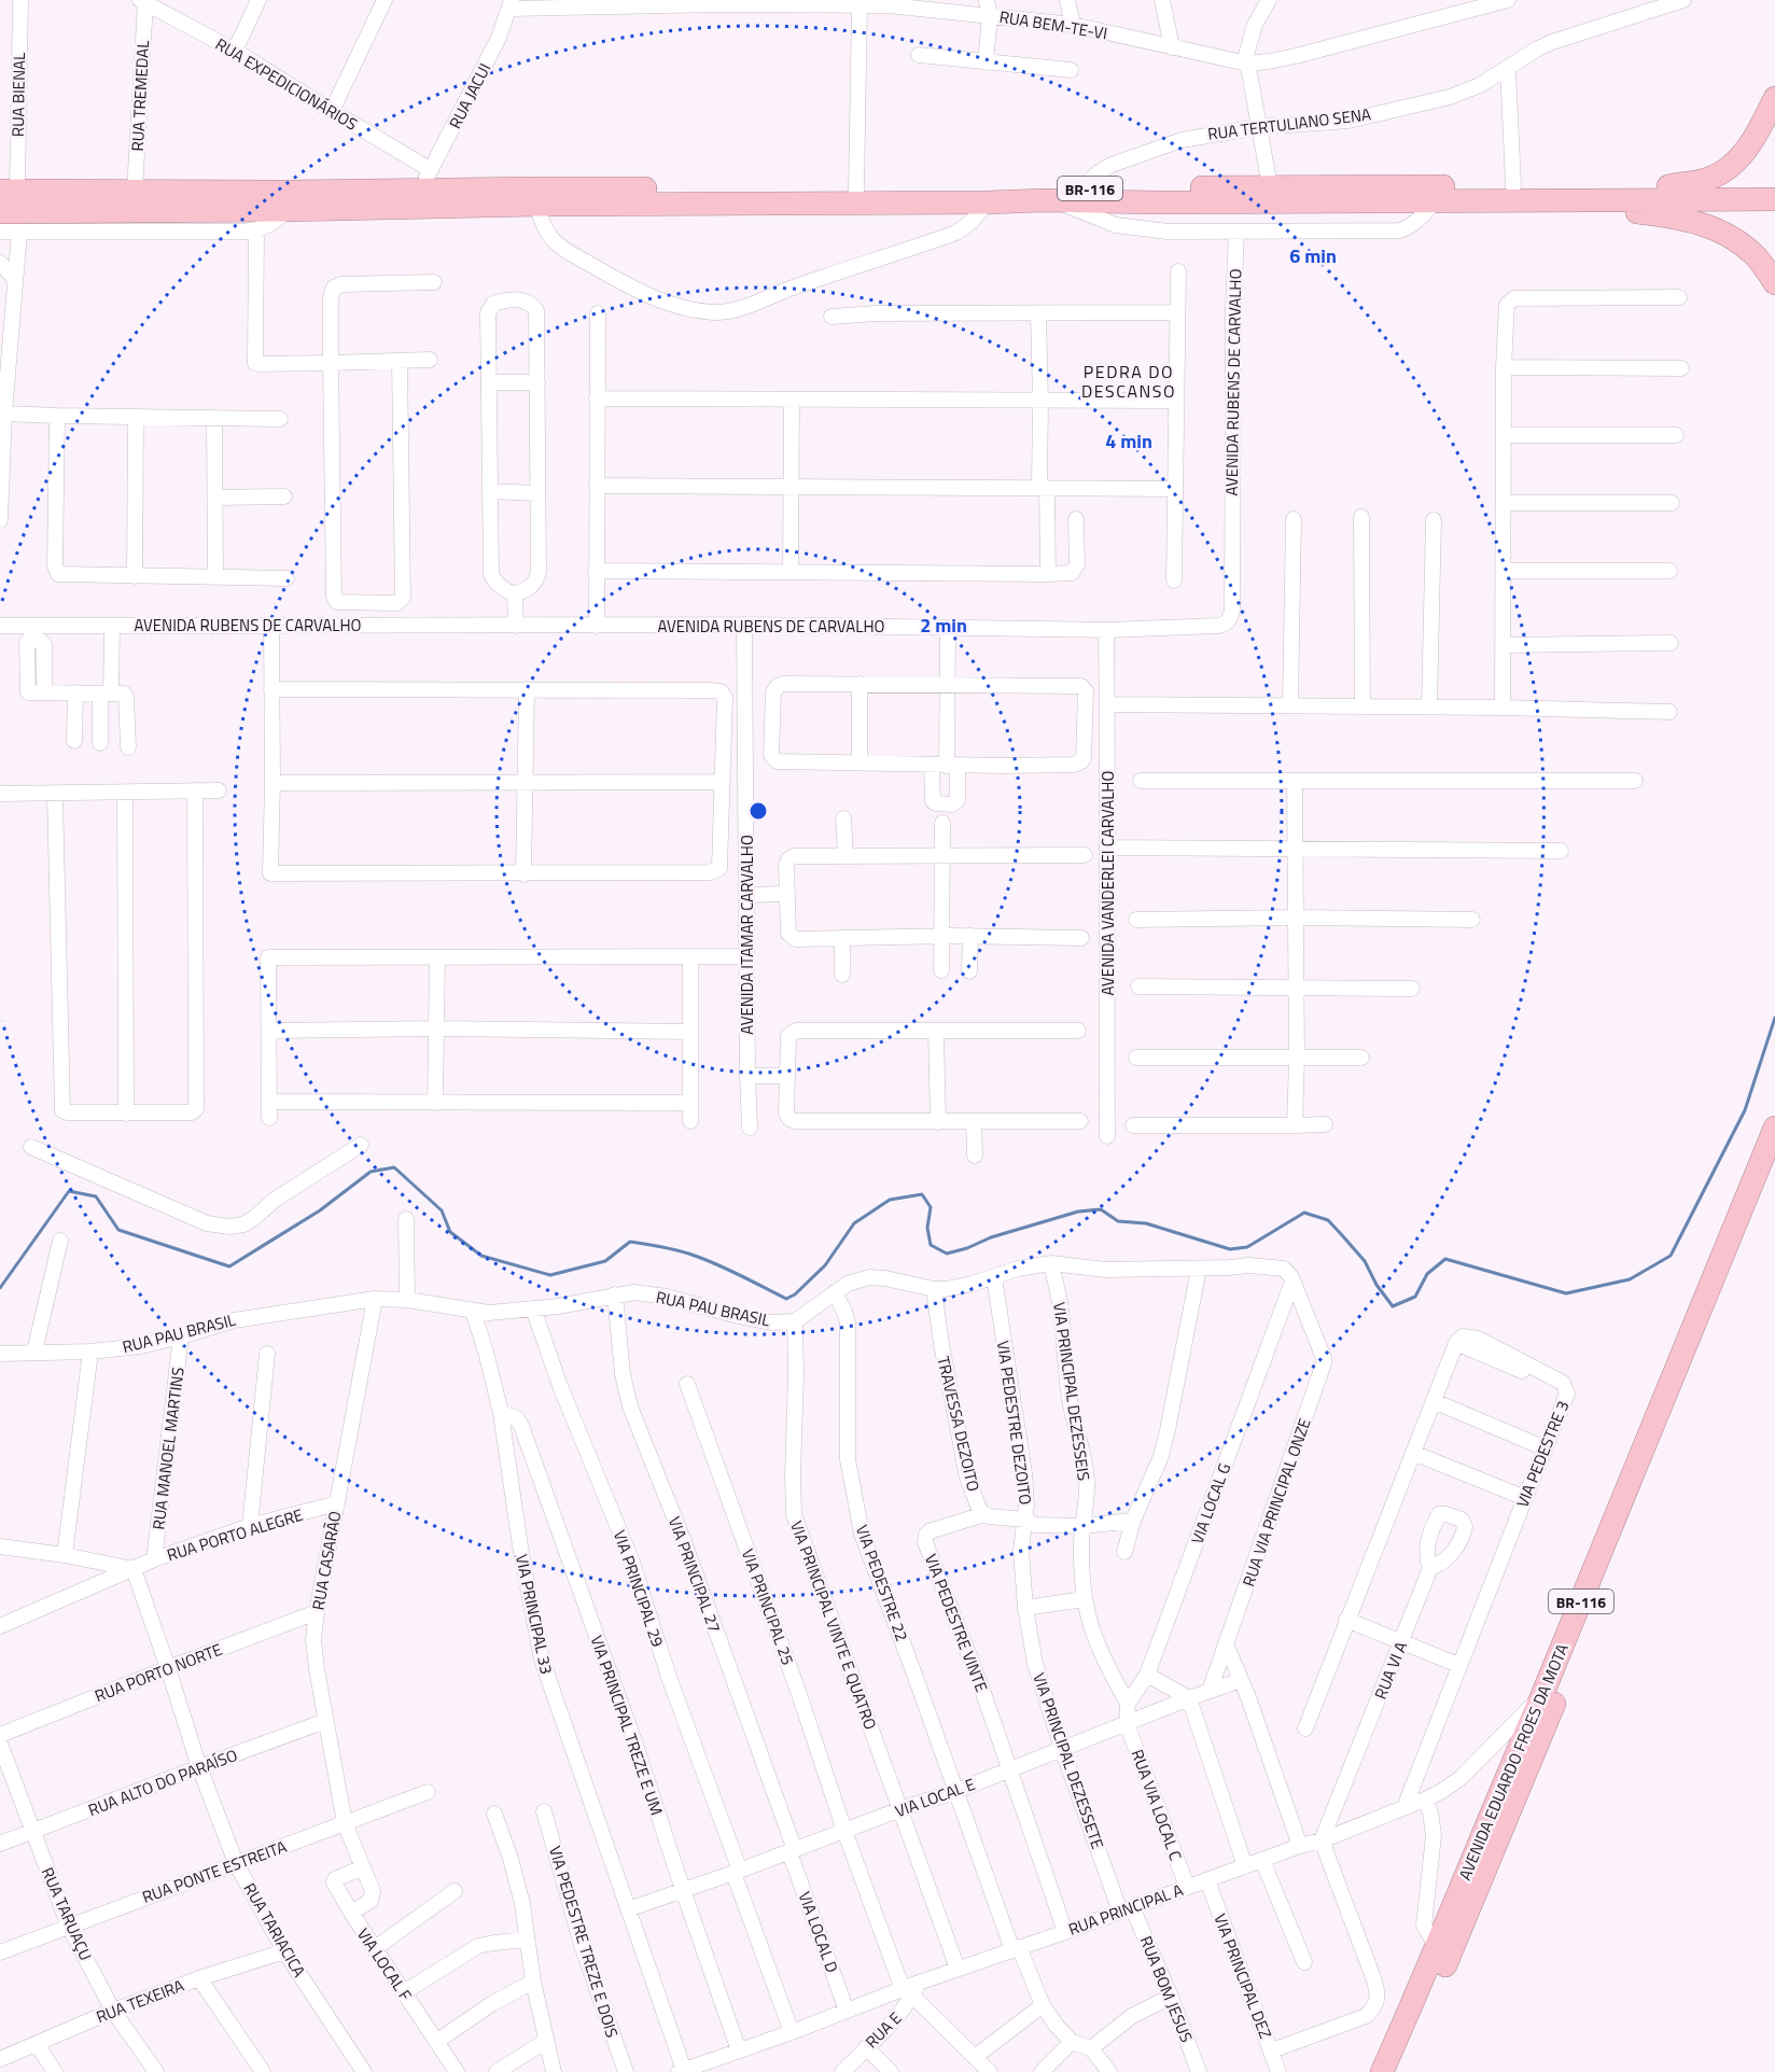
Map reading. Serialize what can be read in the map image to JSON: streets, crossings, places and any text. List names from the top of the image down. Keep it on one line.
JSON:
{"streets":{"highway":["BR-116","AVENIDA EDUARDO FROES DA MOTA"],"street":["RUA BEM-TE-VI","RUA EXPEDICIONÁRIOS","RUA BIENAL","RUA TREMEDAL","RUA JACUI","RUA TERTULIANO SENA","AVENIDA RUBENS DE CARVALHO","AVENIDA VANDERLEI CARVALHO","AVENIDA ITAMAR CARVALHO","RUA PAU BRASIL","VIA PRINCIPAL DEZESSEIS","VIA PEDESTRE DEZOITO","TRAVESSA DEZOITO","RUA MANOEL MARTINS","VIA PEDESTRE 3","RUA VIA PRINCIPAL ONZE","VIA LOCAL G","RUA PORTO ALEGRE","RUA CASARÃO","VIA PRINCIPAL 27","VIA PEDESTRE 22","VIA PRINCIPAL 29","VIA PRINCIPAL 25","VIA PRINCIPAL 33","VIA PEDESTRE VINTE","VIA PRINCIPAL VINTE E QUATRO","RUA VI A","RUA PORTO NORTE","VIA PRINCIPAL TREZE E UM","VIA PRINCIPAL DEZESSETE","RUA ALTO DO PARAÍSO","VIA LOCAL E","RUA VIA LOCAL C","RUA PONTE ESTREITA","RUA PRINCIPAL A","RUA TARUAÇU","RUA TARIACICA","VIA LOCAL D","VIA PEDESTRE TREZE E DOIS","VIA LOCAL F","VIA PRINCIPAL DEZ","RUA BOM JESUS","RUA TEXEIRA","RUA E"]},"crossings":[["RUA BEM-TE-VI","RUA JACUI"],["RUA EXPEDICIONÁRIOS","RUA TREMEDAL"],["RUA EXPEDICIONÁRIOS","RUA JACUI"],["RUA EXPEDICIONÁRIOS","BR-116"],["RUA JACUI","BR-116"],["RUA TERTULIANO SENA","BR-116"],["AVENIDA RUBENS DE CARVALHO","AVENIDA VANDERLEI CARVALHO"],["AVENIDA RUBENS DE CARVALHO","AVENIDA ITAMAR CARVALHO"],["RUA PAU BRASIL","RUA MANOEL MARTINS"],["RUA PAU BRASIL","RUA CASARÃO"],["RUA PAU BRASIL","VIA PRINCIPAL 27"],["RUA PAU BRASIL","VIA PRINCIPAL 29"],["RUA PAU BRASIL","VIA PRINCIPAL 33"],["RUA PAU BRASIL","VIA PRINCIPAL VINTE E QUATRO"],["VIA PRINCIPAL DEZESSEIS","VIA LOCAL G"],["VIA PEDESTRE DEZOITO","VIA PRINCIPAL DEZESSETE"],["TRAVESSA DEZOITO","VIA PEDESTRE VINTE"],["RUA MANOEL MARTINS","RUA PORTO ALEGRE"],["VIA PEDESTRE 3","RUA PRINCIPAL A"],["RUA VIA PRINCIPAL ONZE","VIA LOCAL G"],["RUA VIA PRINCIPAL ONZE","VIA LOCAL E"],["RUA PORTO ALEGRE","RUA CASARÃO"],["RUA PORTO ALEGRE","RUA TARIACICA"],["RUA CASARÃO","RUA PORTO NORTE"],["RUA CASARÃO","RUA ALTO DO PARAÍSO"],["RUA CASARÃO","RUA PONTE ESTREITA"],["RUA CASARÃO","VIA LOCAL F"],["VIA PRINCIPAL 27","VIA LOCAL E"],["VIA PRINCIPAL 27","VIA LOCAL D"],["VIA PEDESTRE 22","VIA LOCAL E"],["VIA PEDESTRE 22","RUA PRINCIPAL A"],["VIA PRINCIPAL 29","VIA LOCAL E"],["VIA PRINCIPAL 29","RUA PRINCIPAL A"],["VIA PRINCIPAL 25","VIA LOCAL E"],["VIA PRINCIPAL 25","RUA PRINCIPAL A"],["VIA PRINCIPAL 25","RUA E"],["VIA PRINCIPAL 33","VIA PRINCIPAL TREZE E UM"],["VIA PRINCIPAL 33","VIA LOCAL E"],["VIA PRINCIPAL 33","RUA PRINCIPAL A"],["VIA PEDESTRE VINTE","VIA LOCAL E"],["VIA PRINCIPAL VINTE E QUATRO","VIA LOCAL E"],["VIA PRINCIPAL VINTE E QUATRO","RUA PRINCIPAL A"],["RUA VI A","RUA PRINCIPAL A"],["RUA PORTO NORTE","RUA TARIACICA"],["VIA PRINCIPAL TREZE E UM","VIA LOCAL E"],["VIA PRINCIPAL TREZE E UM","RUA PRINCIPAL A"],["VIA PRINCIPAL DEZESSETE","VIA LOCAL E"],["VIA PRINCIPAL DEZESSETE","RUA PRINCIPAL A"],["VIA PRINCIPAL DEZESSETE","RUA BOM JESUS"],["AVENIDA EDUARDO FROES DA MOTA","RUA PRINCIPAL A"],["RUA ALTO DO PARAÍSO","RUA TARUAÇU"],["RUA ALTO DO PARAÍSO","RUA TARIACICA"],["VIA LOCAL E","RUA VIA LOCAL C"],["VIA LOCAL E","VIA LOCAL D"],["RUA VIA LOCAL C","RUA PRINCIPAL A"],["RUA PONTE ESTREITA","RUA TARUAÇU"],["RUA PONTE ESTREITA","RUA TARIACICA"],["RUA PRINCIPAL A","VIA LOCAL D"],["RUA PRINCIPAL A","VIA PRINCIPAL DEZ"],["RUA PRINCIPAL A","RUA BOM JESUS"],["RUA PRINCIPAL A","RUA E"],["RUA TARUAÇU","RUA TEXEIRA"],["RUA TARIACICA","RUA TEXEIRA"]],"districts":["PEDRA DO DESCANSO"],"rings":["6 min","4 min","2 min"]}
